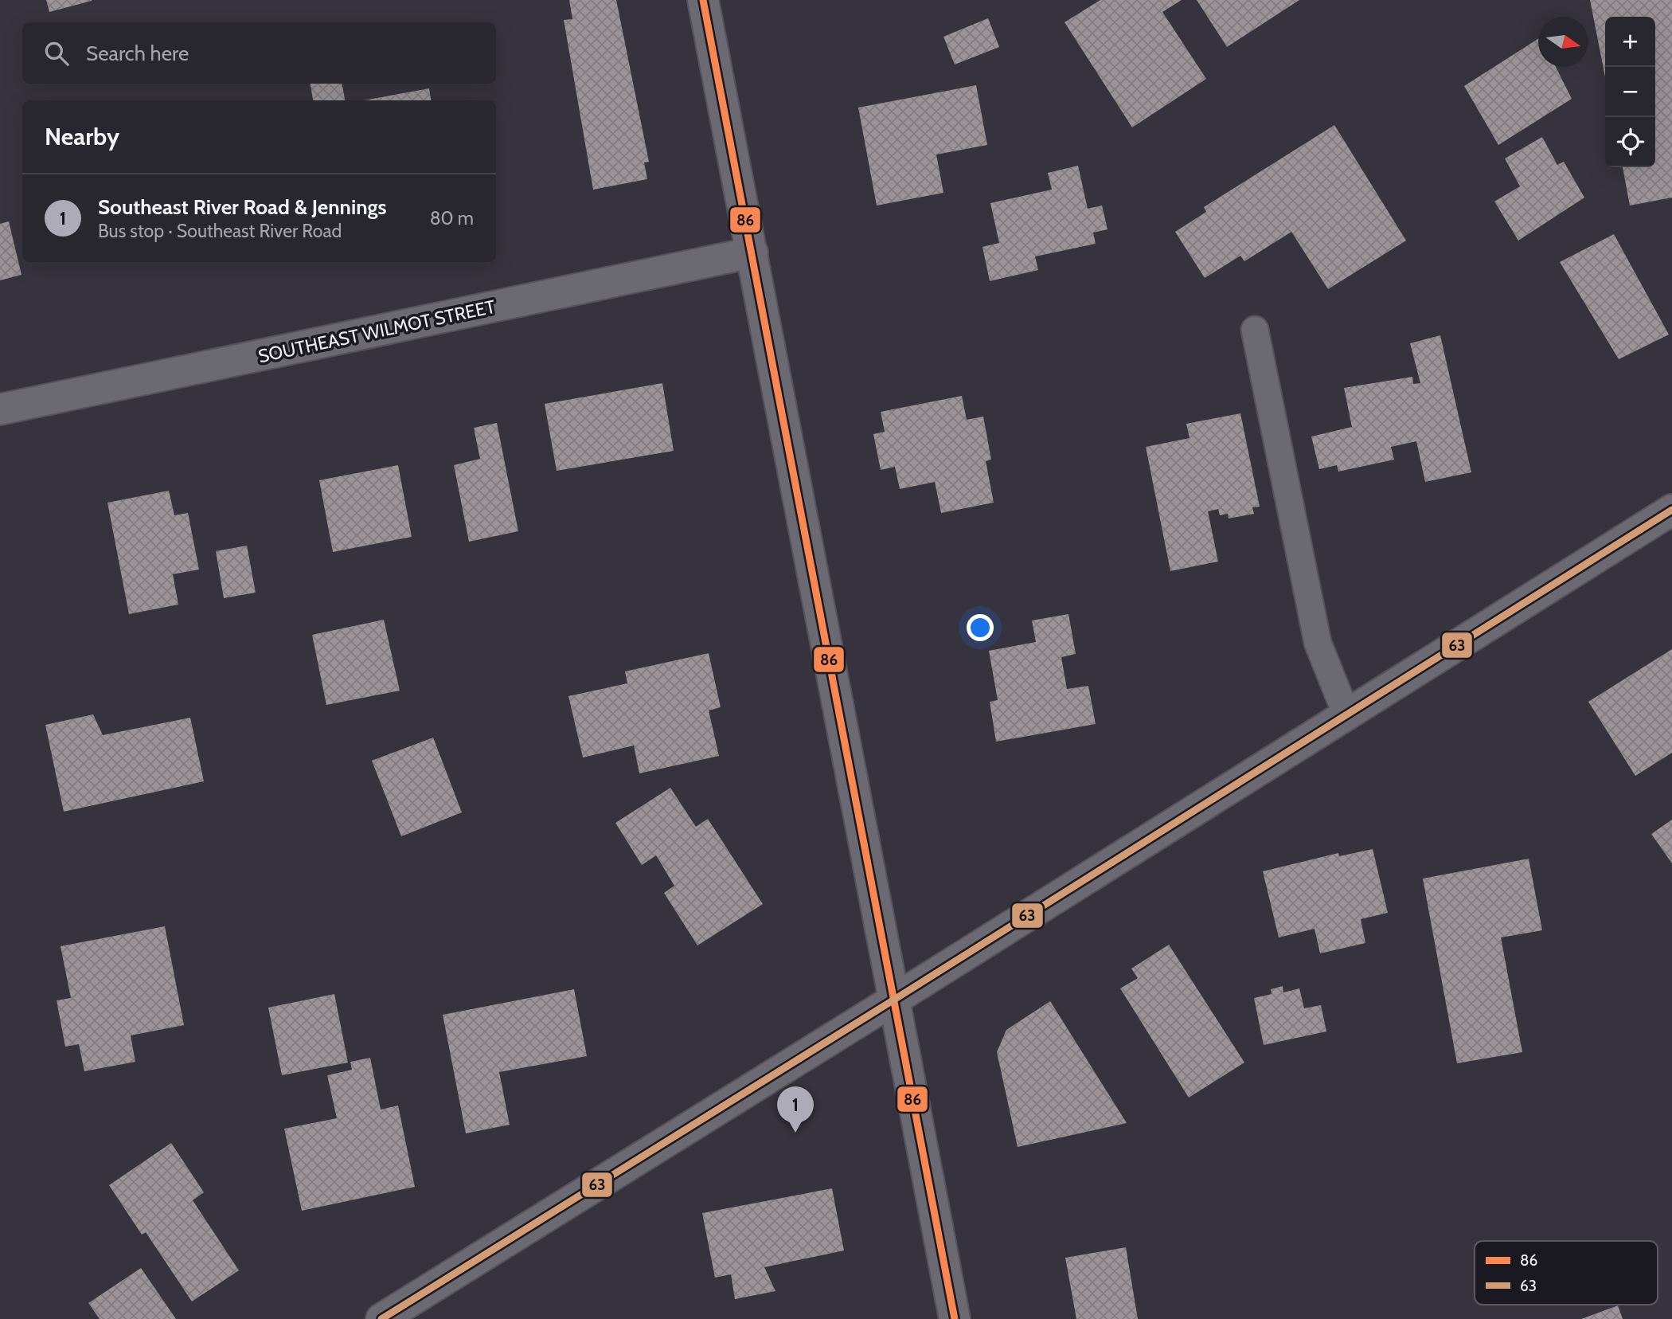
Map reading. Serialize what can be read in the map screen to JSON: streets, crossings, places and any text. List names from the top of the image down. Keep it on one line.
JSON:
{"streets":{"street":["SOUTHEAST WILMOT STREET"]},"lines":["transit line 86","transit line 63"],"legend":["86","63"],"north":"right","page":{"map_buttons":["+","−"],"search":"Search here","heading":"Nearby","list":[{"mark":"1","name":"Southeast River Road & Jennings","note":"Bus stop · Southeast River Road","value":"80 m"}],"pins":"1"}}
